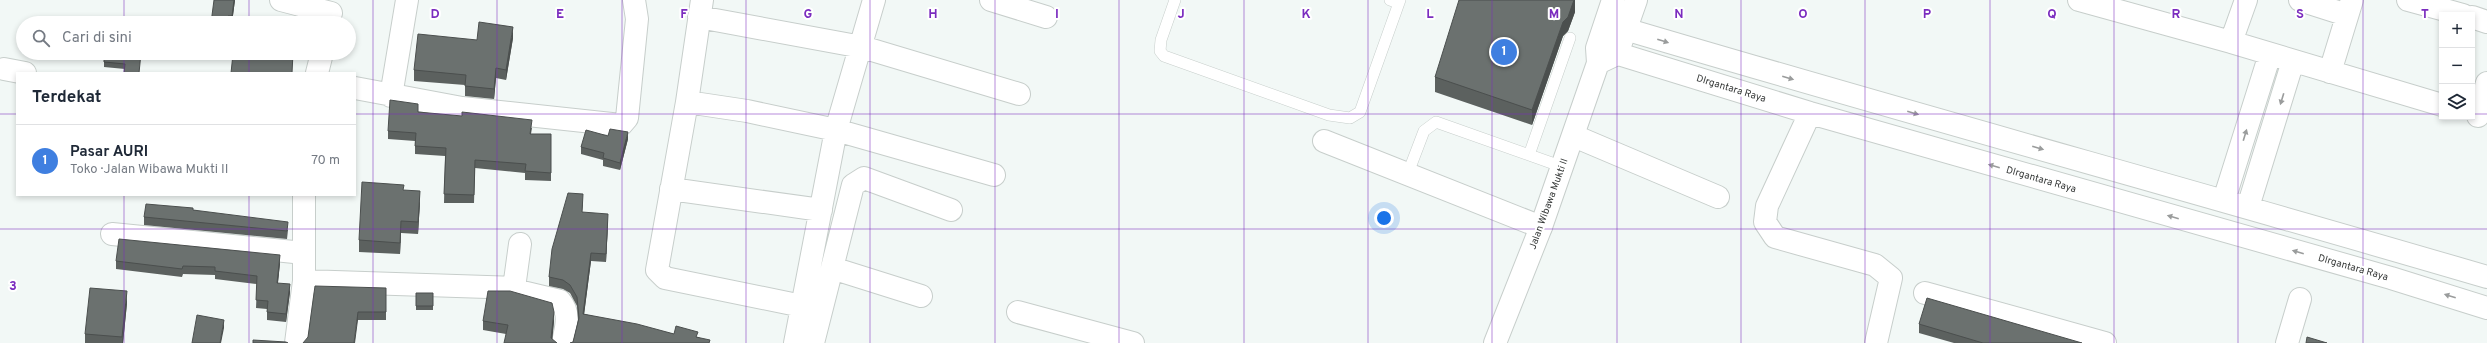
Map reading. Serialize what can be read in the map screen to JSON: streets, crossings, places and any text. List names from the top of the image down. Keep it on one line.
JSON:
{"streets":{"street":["DIrgantara Raya","Jalan Wibawa Mukti II"]},"crossings":[["DIrgantara Raya","Jalan Wibawa Mukti II"]],"page":{"map_buttons":["+","−"],"search":"Cari di sini","pins":"1","heading":"Terdekat","list":[{"mark":"1","name":"Pasar AURI","note":"Toko · Jalan Wibawa Mukti II","value":"70 m"}]},"grid":{"columns":["D","E","F","G","H","I","J","K","L","M","N","O","P","Q","R","S","T"],"rows":["3"]}}
